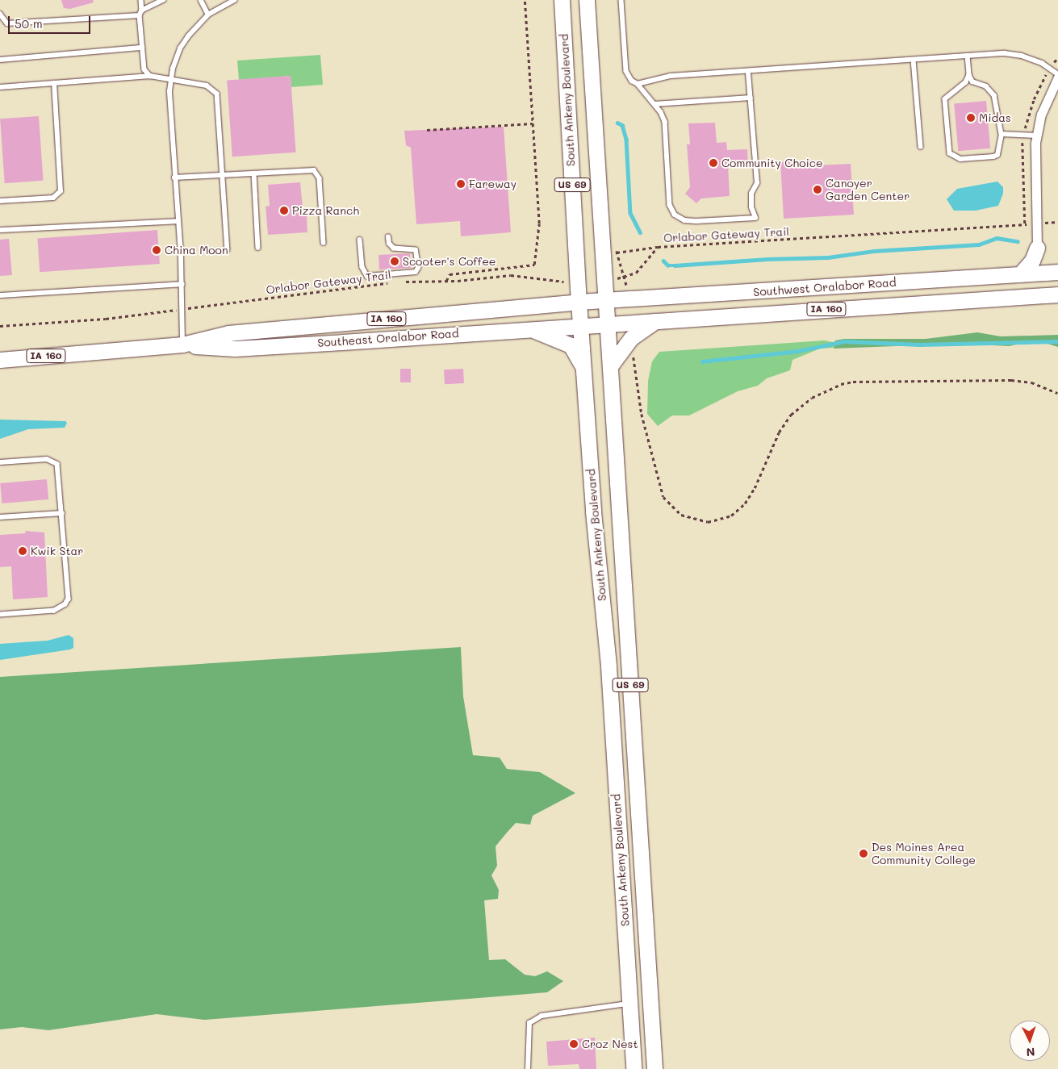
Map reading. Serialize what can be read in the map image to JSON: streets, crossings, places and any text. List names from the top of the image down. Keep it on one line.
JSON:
{"streets":{"main road":["South Ankeny Boulevard","US 69","Southwest Oralabor Road","IA 160","Southeast Oralabor Road"],"path":["Orlabor Gateway Trail"]},"crossings":[["South Ankeny Boulevard","Orlabor Gateway Trail"],["South Ankeny Boulevard","Southwest Oralabor Road"],["South Ankeny Boulevard","Southeast Oralabor Road"],["Southwest Oralabor Road","Southeast Oralabor Road"]],"places":["Midas","Community Choice","Fareway","Canoyer Garden Center","Pizza Ranch","China Moon","Scooter's Coffee","Kwik Star","Des Moines Area Community College","Croz Nest"],"scale_bar":"50 m","north":"bottom"}
